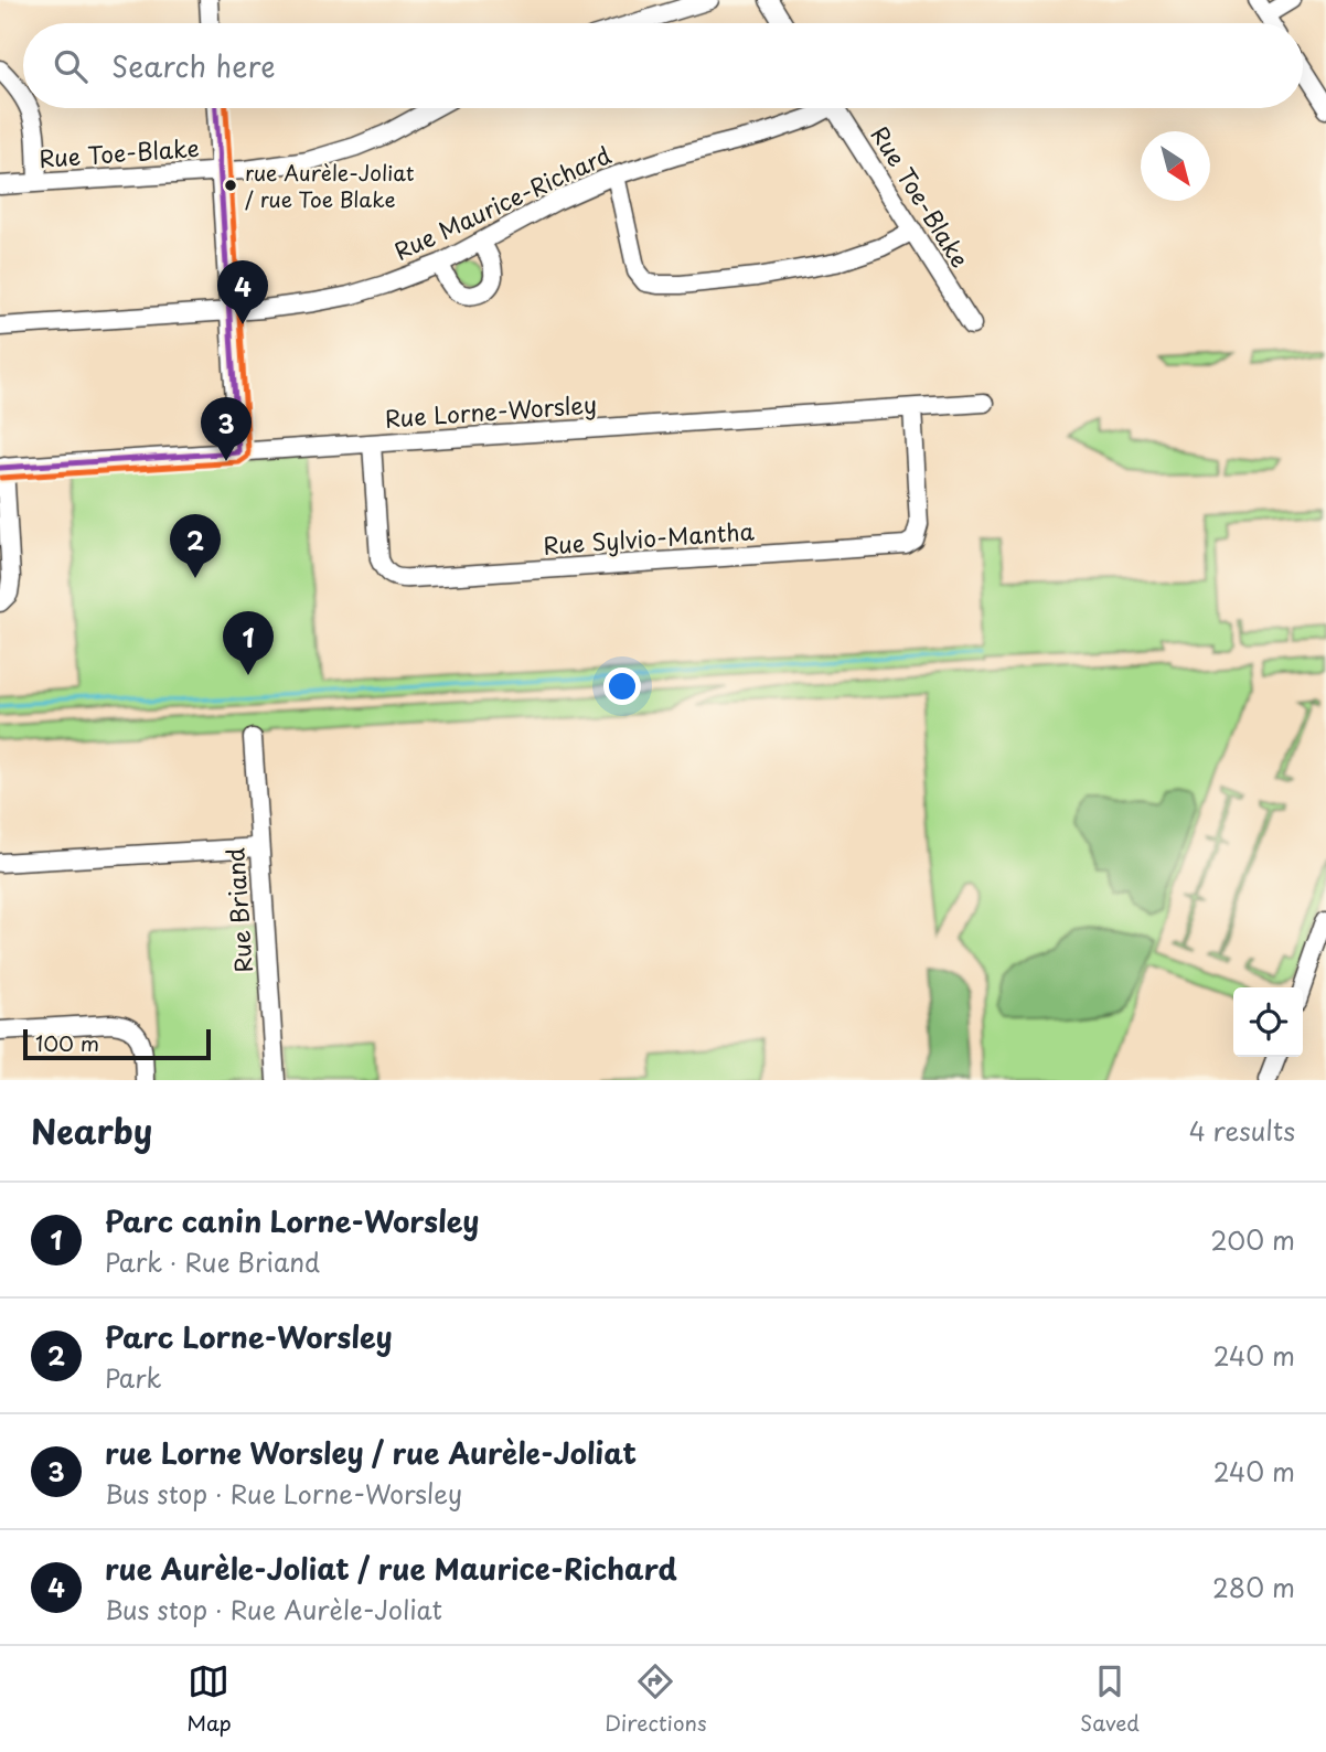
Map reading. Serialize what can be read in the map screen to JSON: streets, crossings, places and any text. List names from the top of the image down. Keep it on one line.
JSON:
{"streets":{"street":["Rue Toe-Blake","Rue Maurice-Richard","Rue Lorne-Worsley","Rue Sylvio-Mantha","Rue Briand"]},"crossings":[["Rue Lorne-Worsley","Rue Sylvio-Mantha"]],"places":["rue Aurèle-Joliat / rue Toe Blake"],"scale_bar":"100 m","north":"bottom right","page":{"search":"Search here","pins":["4","3","2","1"],"scale":"100 m","heading":["Nearby","4 results"],"list":[{"mark":"1","name":"Parc canin Lorne-Worsley","note":"Park · Rue Briand","value":"200 m"},{"mark":"2","name":"Parc Lorne-Worsley","note":"Park","value":"240 m"},{"mark":"3","name":"rue Lorne Worsley / rue Aurèle-Joliat","note":"Bus stop · Rue Lorne-Worsley","value":"240 m"},{"mark":"4","name":"rue Aurèle-Joliat / rue Maurice-Richard","note":"Bus stop · Rue Aurèle-Joliat","value":"280 m"}],"nav":["Map","Directions","Saved"]}}
